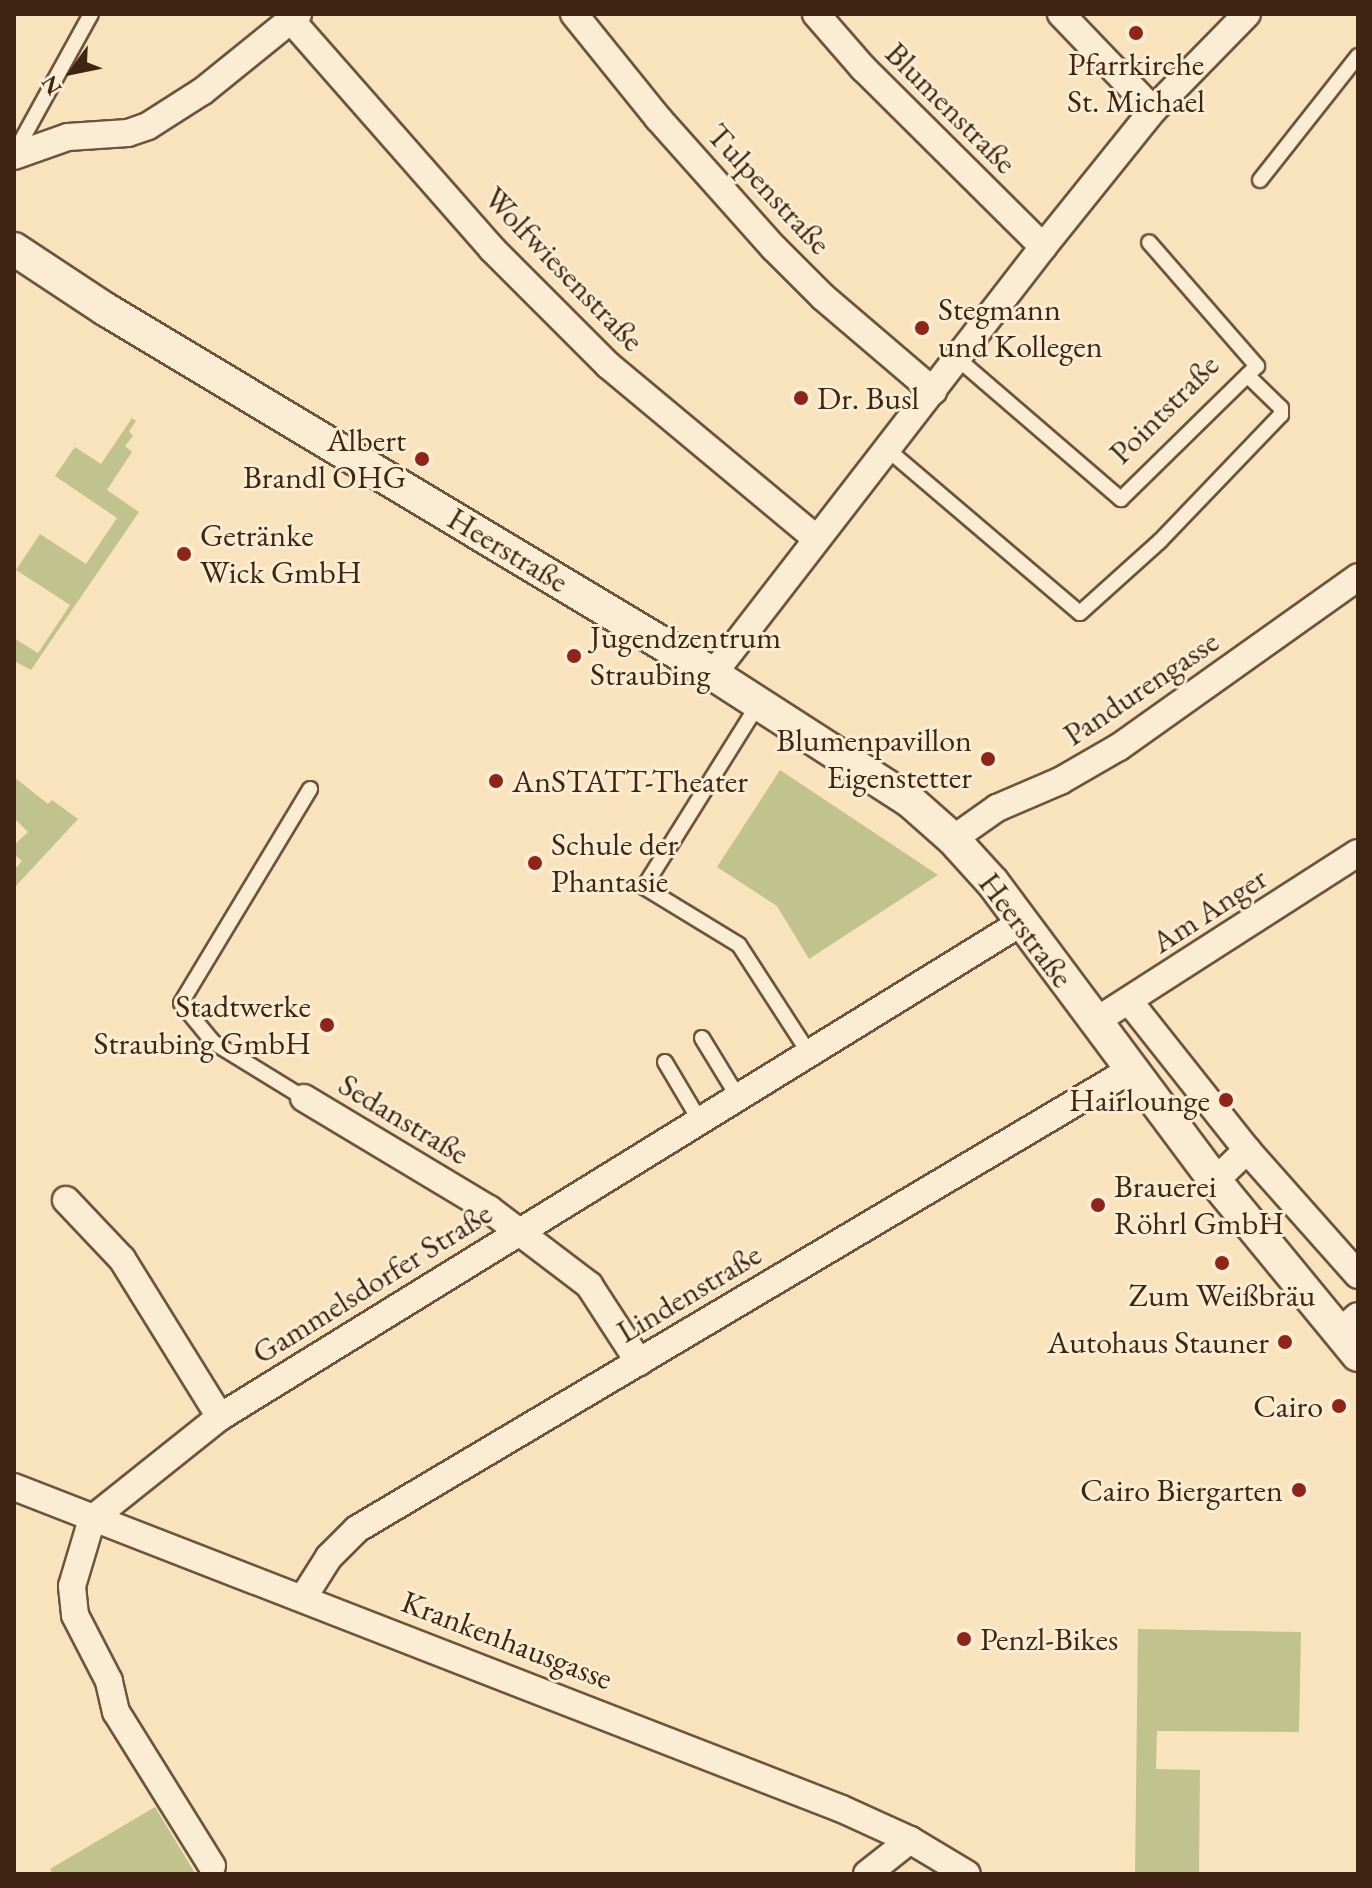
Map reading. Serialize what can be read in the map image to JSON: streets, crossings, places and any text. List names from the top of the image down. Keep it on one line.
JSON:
{"streets":{"street":["Blumenstraße","Tulpenstraße","Wolfwiesenstraße","Heerstraße","Pandurengasse","Am Anger","Sedanstraße","Gammelsdorfer Straße","Lindenstraße","Krankenhausgasse"],"lane":["Pointstraße"]},"crossings":[["Heerstraße","Pandurengasse"],["Heerstraße","Am Anger"],["Heerstraße","Gammelsdorfer Straße"],["Heerstraße","Lindenstraße"],["Sedanstraße","Gammelsdorfer Straße"],["Sedanstraße","Lindenstraße"],["Gammelsdorfer Straße","Krankenhausgasse"],["Lindenstraße","Krankenhausgasse"]],"places":["Pfarrkirche St. Michael","Stegmann und Kollegen","Dr. Busl","Albert Brandl OHG","Getränke Wick GmbH","Jugendzentrum Straubing","Blumenpavillon Eigenstetter","AnSTATT-Theater","Schule der Phantasie","Stadtwerke Straubing GmbH","Hairlounge","Brauerei Röhrl GmbH","Zum Weißbräu","Autohaus Stauner","Cairo","Cairo Biergarten","Penzl-Bikes"],"north":"bottom left"}
